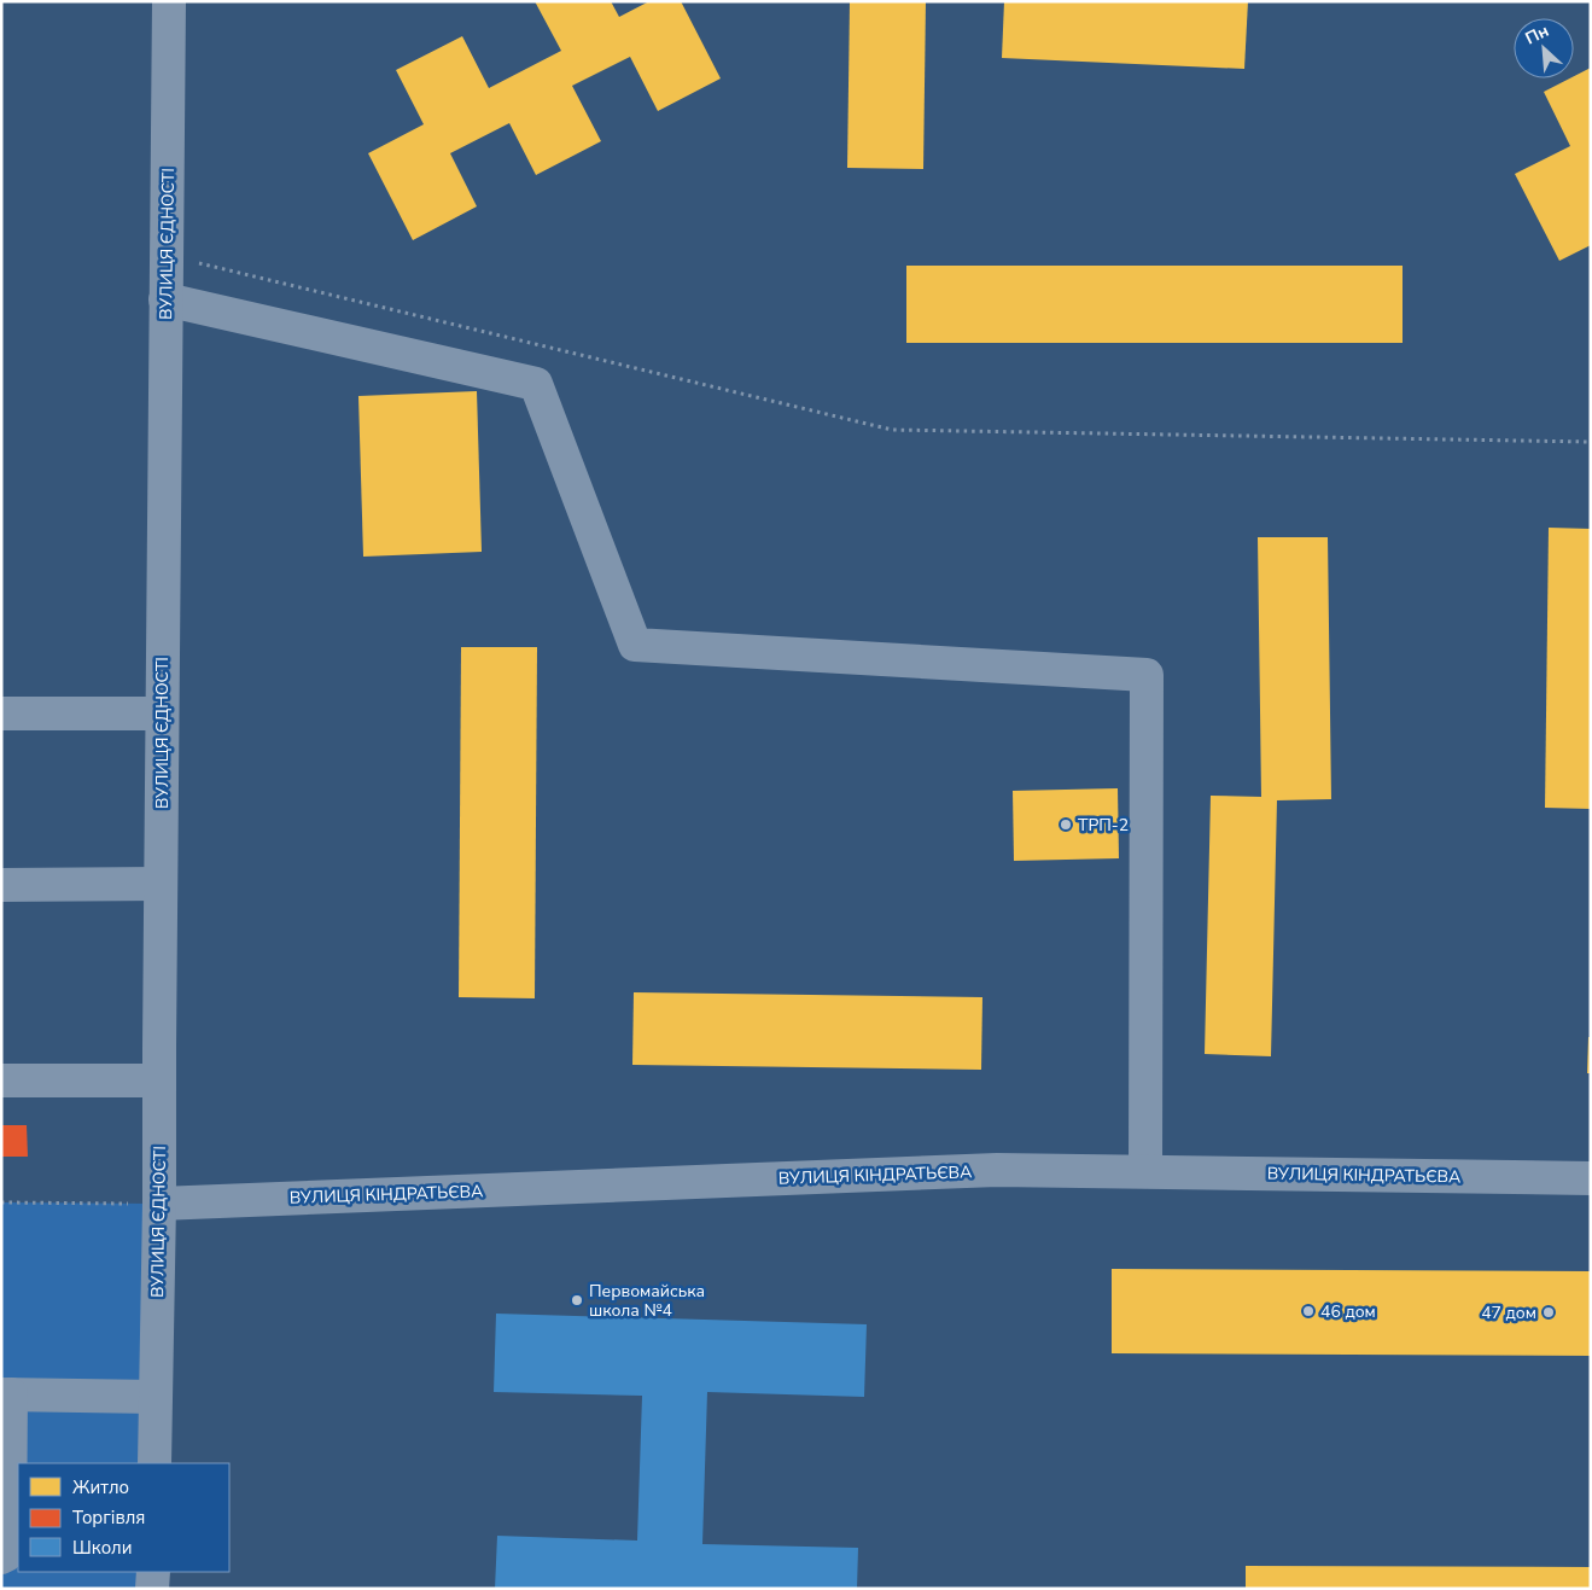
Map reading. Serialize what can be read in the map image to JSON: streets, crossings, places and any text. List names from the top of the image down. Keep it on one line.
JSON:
{"streets":{"street":["ВУЛИЦЯ ЄДНОСТІ","ВУЛИЦЯ КІНДРАТЬЄВА"]},"crossings":[["ВУЛИЦЯ ЄДНОСТІ","ВУЛИЦЯ КІНДРАТЬЄВА"]],"places":["ТРП-2","Первомайська школа №4","46 дом","47 дом"],"legend":["Житло","Торгівля","Школи"],"north":"top left"}
